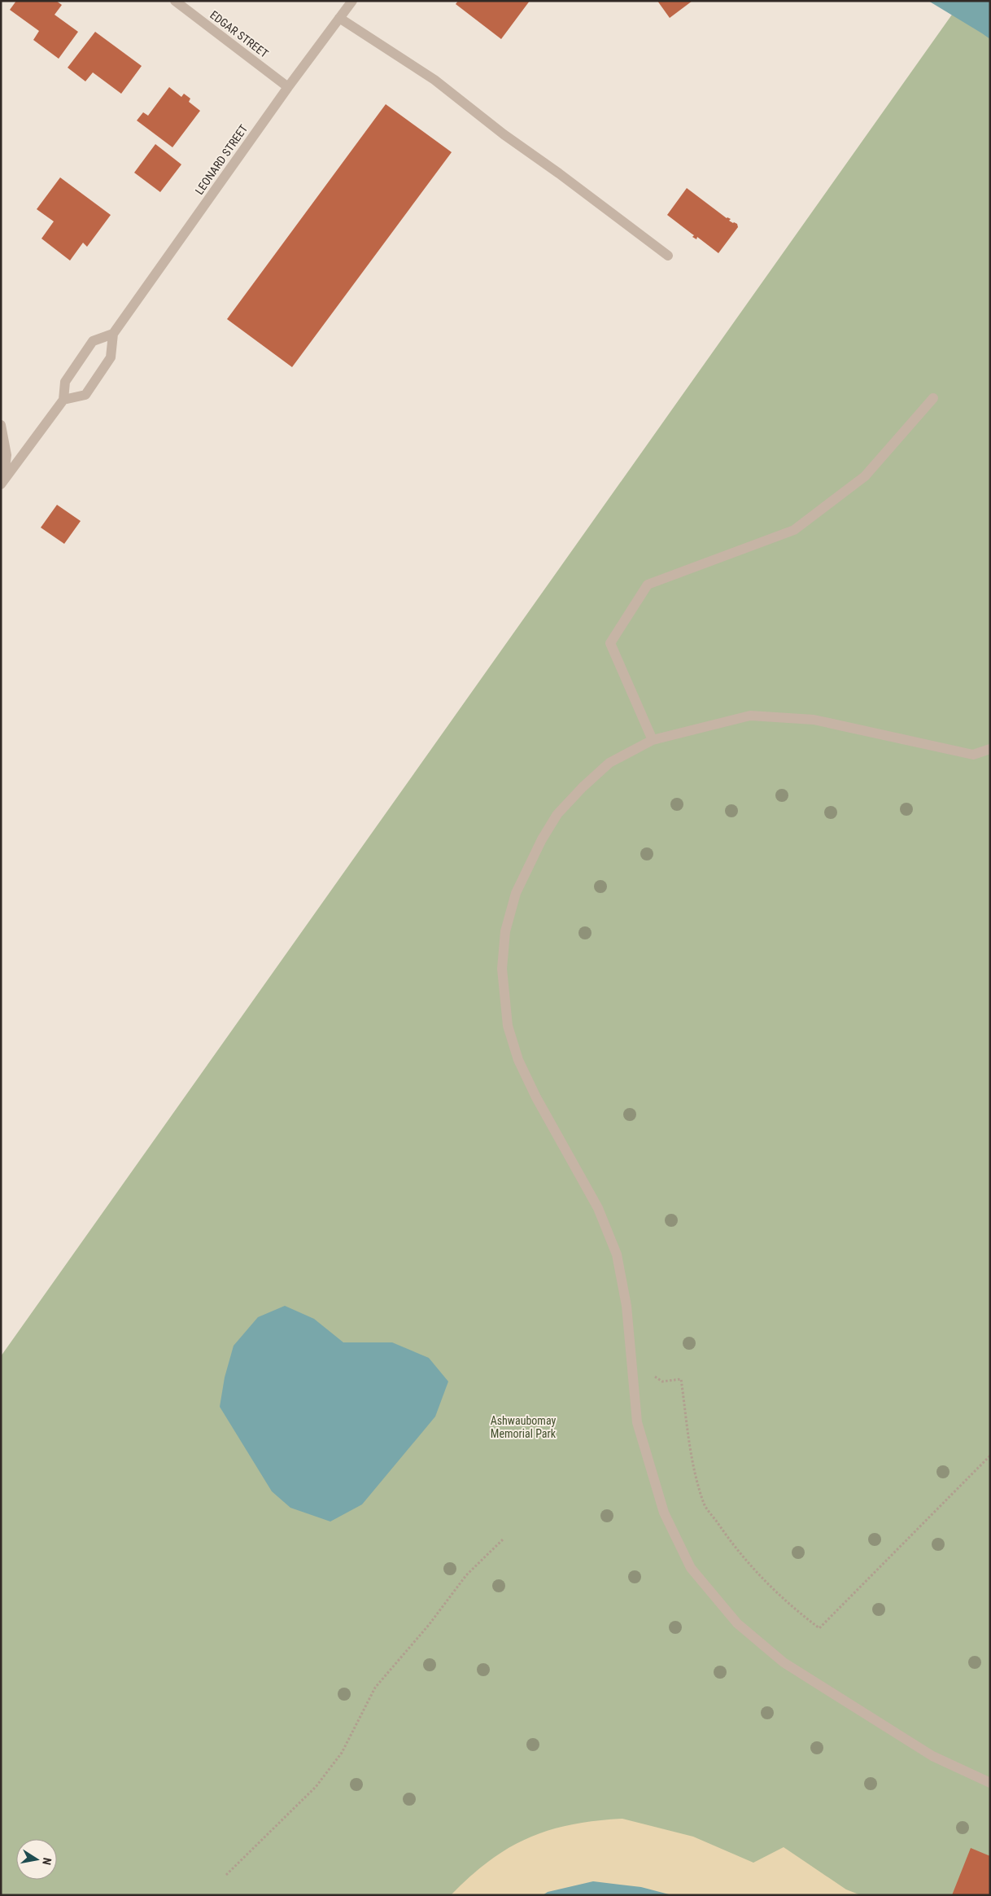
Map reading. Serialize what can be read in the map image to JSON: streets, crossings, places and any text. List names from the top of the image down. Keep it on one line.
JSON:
{"streets":{"street":["EDGAR STREET","LEONARD STREET"]},"crossings":[["EDGAR STREET","LEONARD STREET"]],"parks":["Ashwaubomay Memorial Park"],"north":"right"}
